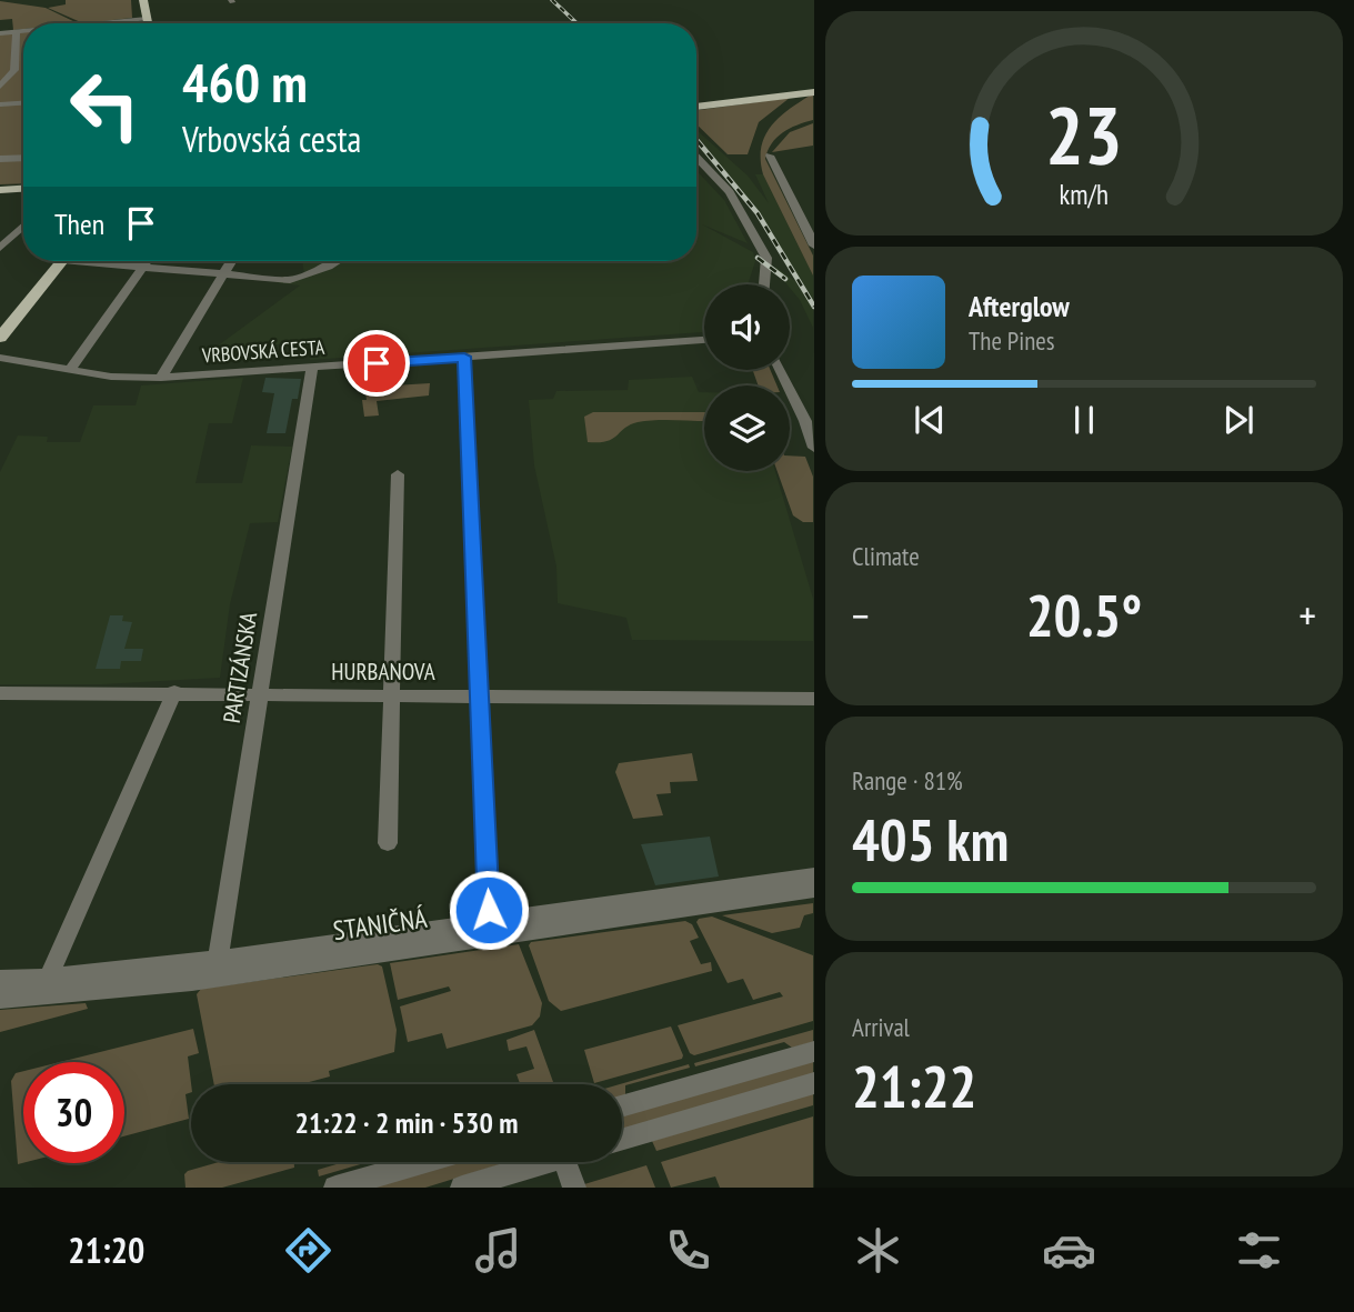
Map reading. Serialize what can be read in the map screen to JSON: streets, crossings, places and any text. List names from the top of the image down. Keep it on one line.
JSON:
{"streets":{"street":["VRBOVSKÁ CESTA","PARTIZÁNSKA","HURBANOVA","STANIČNÁ"]},"crossings":[["VRBOVSKÁ CESTA","PARTIZÁNSKA"],["PARTIZÁNSKA","HURBANOVA"],["PARTIZÁNSKA","STANIČNÁ"]],"page":{"turn":["460 m","Vrbovská cesta"],"then":"Then","song":["Afterglow","The Pines"],"tile":["Climate",["Range · 81%","405 km"],["Arrival","21:22"]],"heat":["−","20.5°","+"],"limit":"30","trip":"21:22 · 2 min · 530 m","tabs":"21:20","gauge":["23","km/h"]}}
